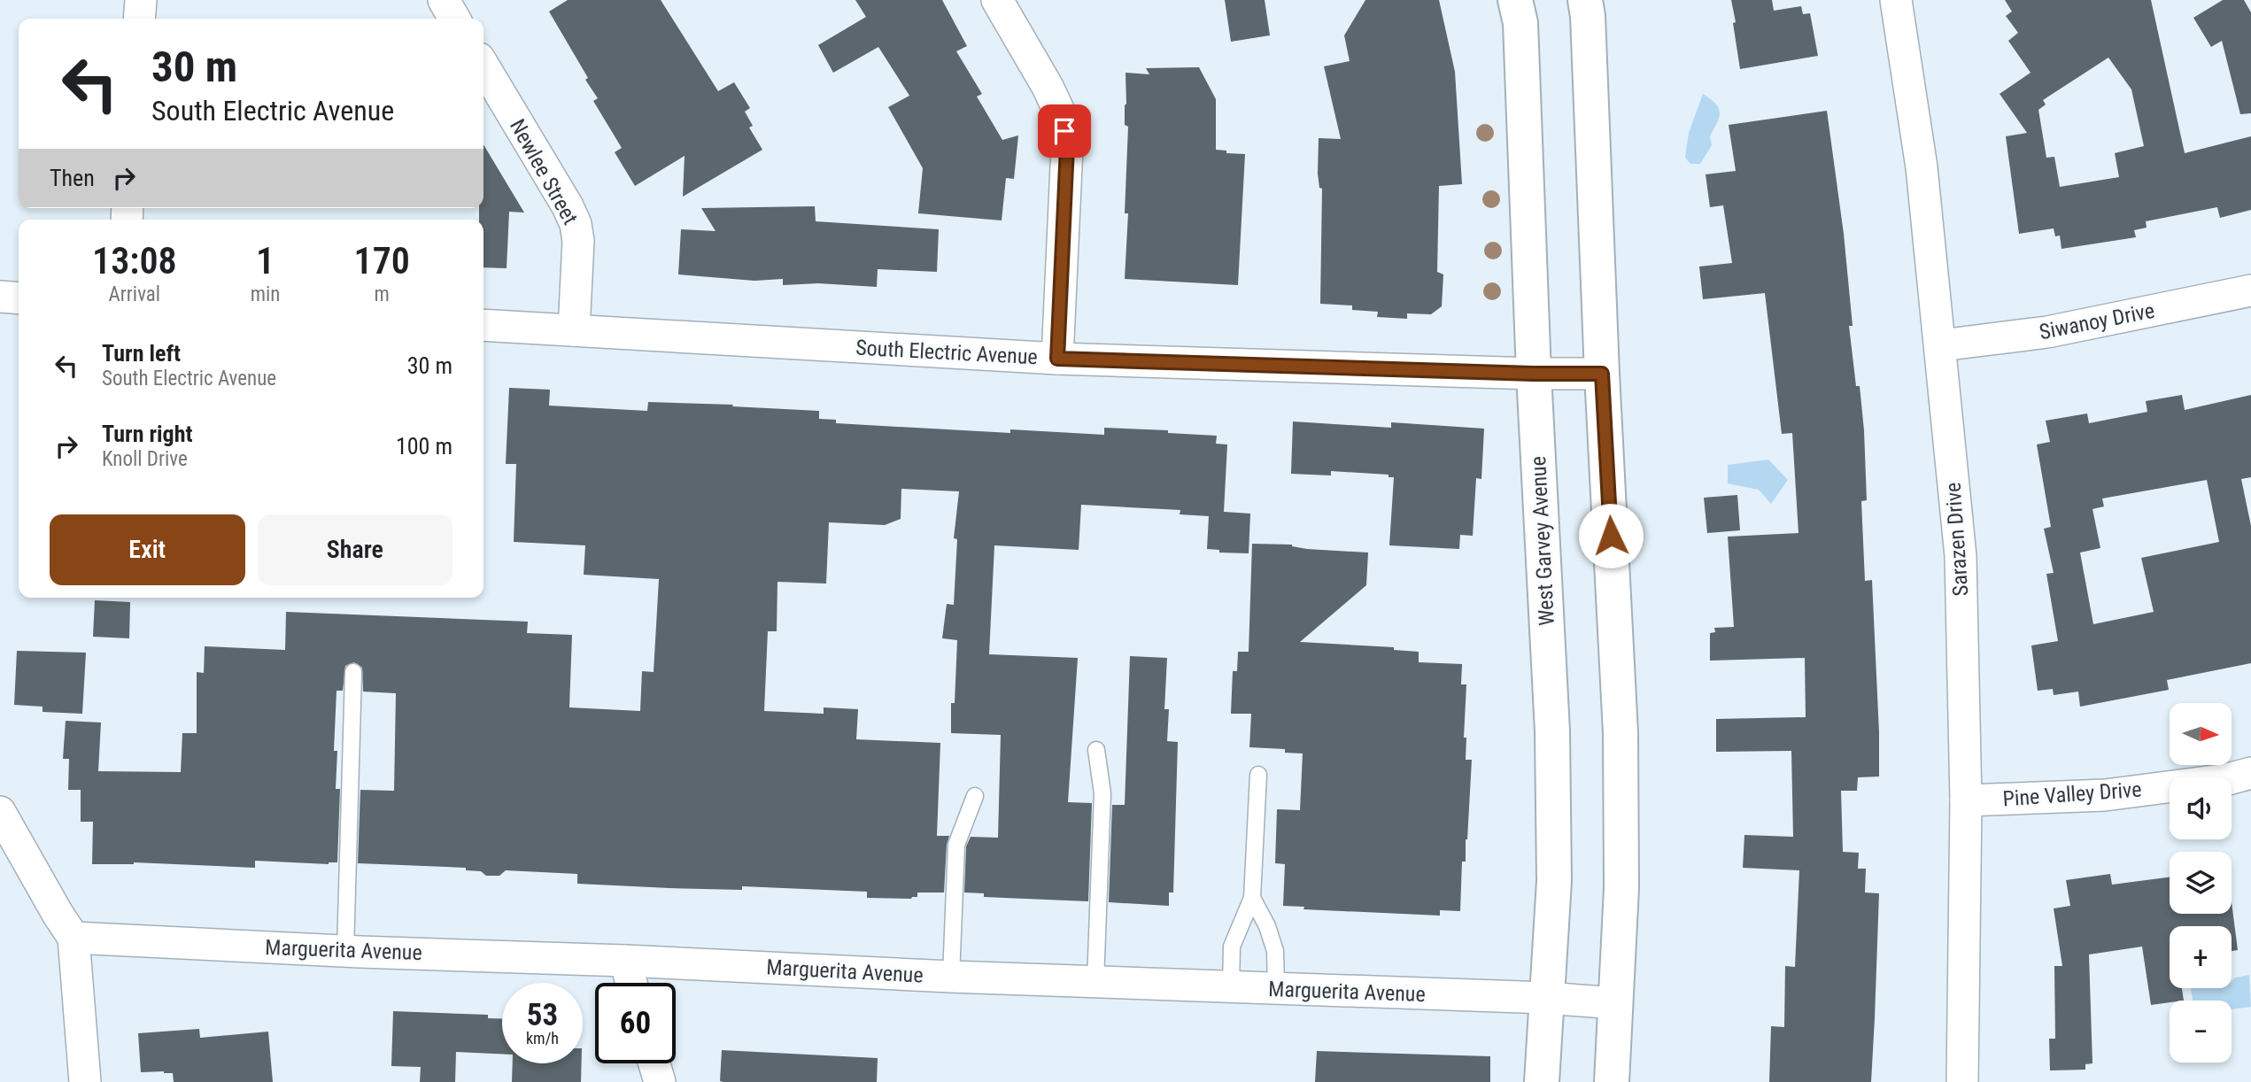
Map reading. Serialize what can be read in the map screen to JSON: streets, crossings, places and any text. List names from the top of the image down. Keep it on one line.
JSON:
{"streets":{"main road":["West Garvey Avenue"],"street":["Newlee Street","Siwanoy Drive","South Electric Avenue","Sarazen Drive","Pine Valley Drive","Marguerita Avenue"]},"crossings":[["Newlee Street","South Electric Avenue"],["Siwanoy Drive","Sarazen Drive"],["South Electric Avenue","West Garvey Avenue"],["Sarazen Drive","Pine Valley Drive"],["West Garvey Avenue","Marguerita Avenue"]],"north":"right","page":{"turn":["30 m","South Electric Avenue"],"then":"Then","eta":["13:08","Arrival","1","min","170","m"],"list":[{"name":"Turn left","note":"South Electric Avenue","value":"30 m"},{"name":"Turn right","note":"Knoll Drive","value":"100 m"}],"buttons":["Exit","Share"],"map_buttons":["+","−"],"speed":"53 km/h","limit":"60"}}
